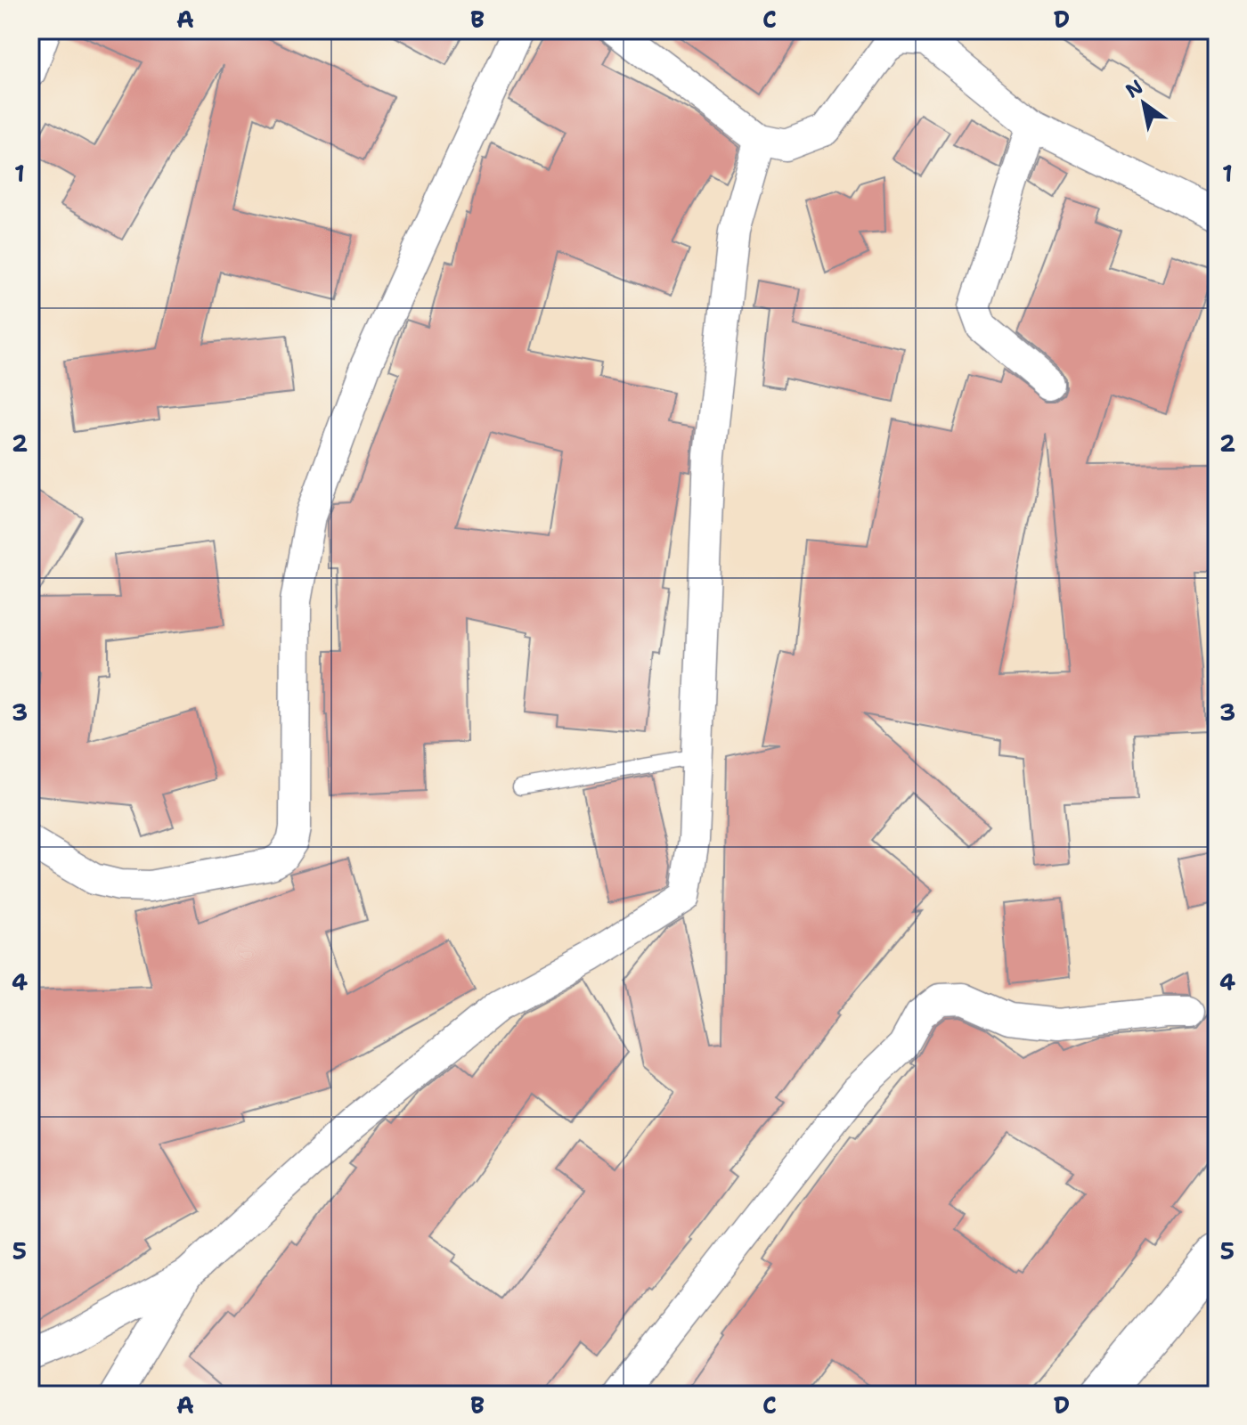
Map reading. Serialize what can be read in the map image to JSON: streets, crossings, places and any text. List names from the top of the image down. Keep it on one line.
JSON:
{"north":"top left","grid":{"columns":["A","B","C","D"],"rows":["1","2","3","4","5"]}}
